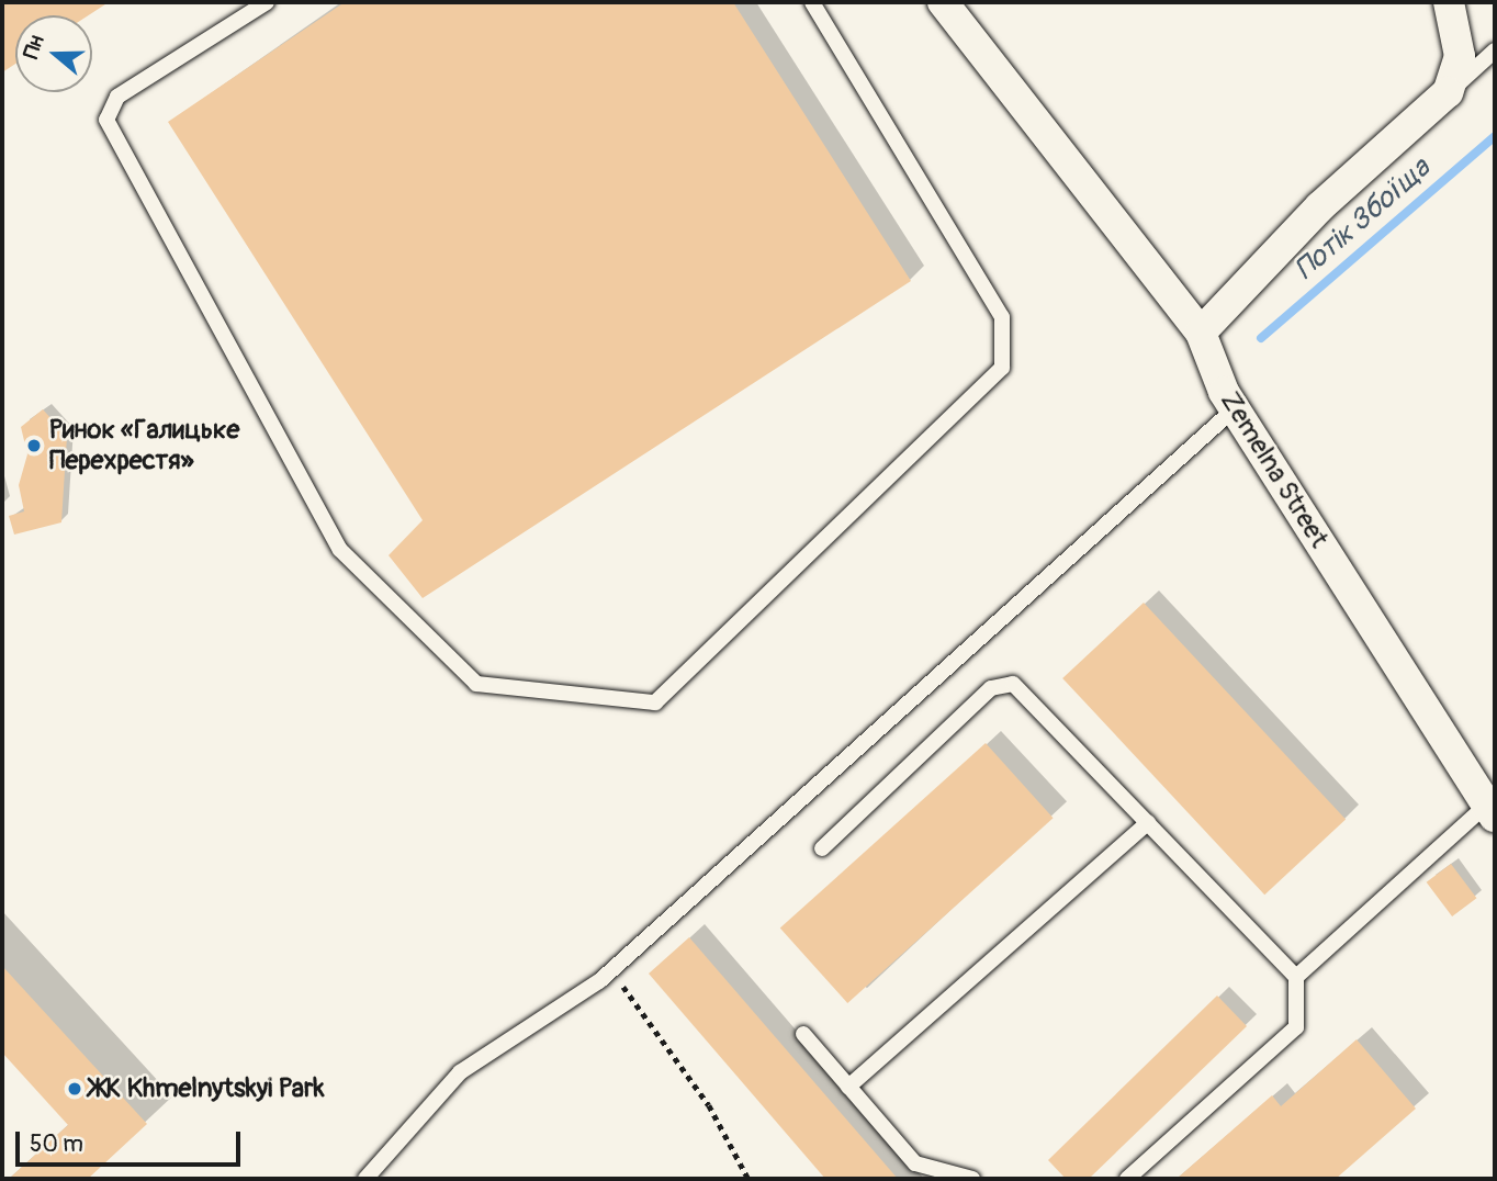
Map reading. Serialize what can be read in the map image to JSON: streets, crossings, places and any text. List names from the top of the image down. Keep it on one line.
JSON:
{"streets":{"street":["Zemelna Street"]},"water":["Потік Збоїща"],"places":["Ринок «Галицьке Перехрестя»","ЖК Khmelnytskyi Park"],"scale_bar":"50 m","north":"left"}
